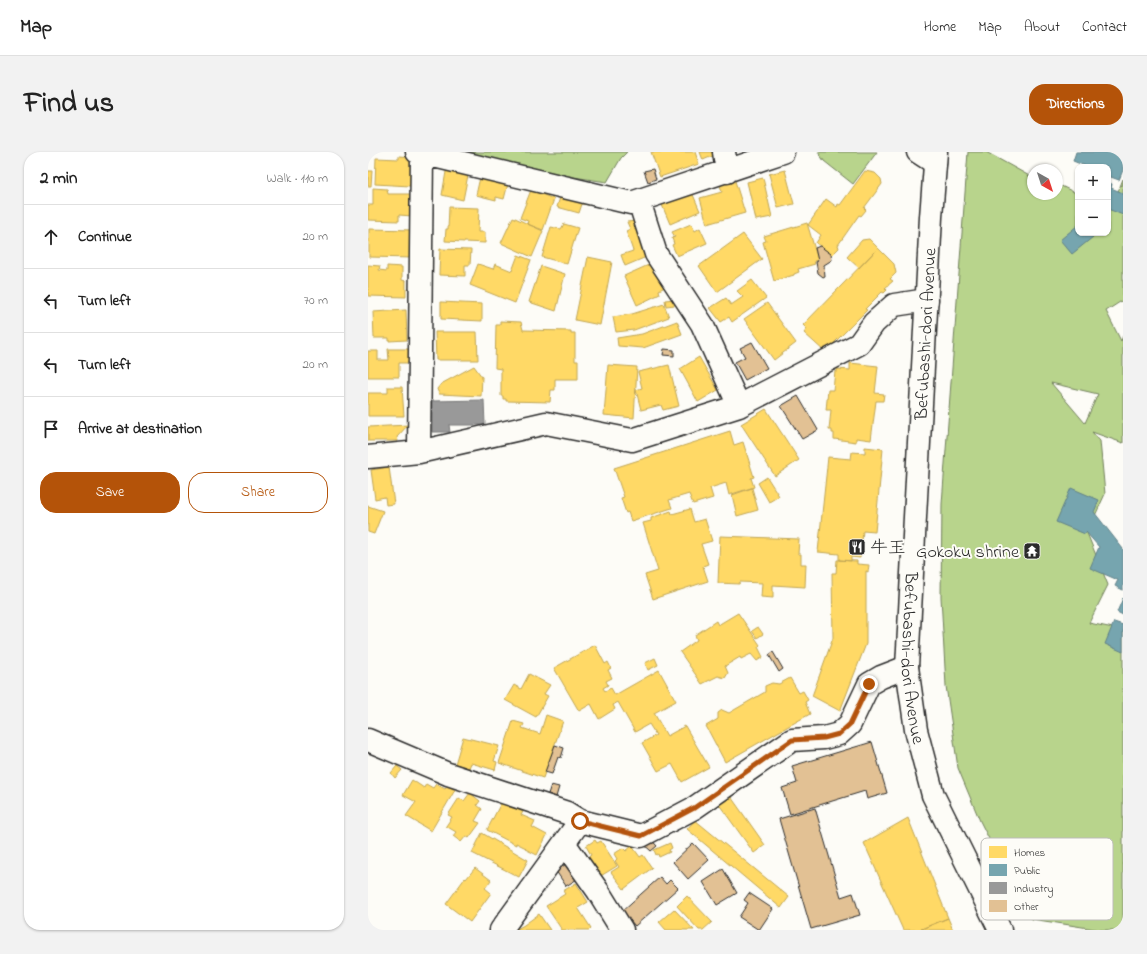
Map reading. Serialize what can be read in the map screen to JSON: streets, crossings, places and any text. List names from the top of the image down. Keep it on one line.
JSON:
{"streets":{"main road":["Befubashi-dori Avenue"]},"places":{"restaurant":["牛王"],"temple":["Gokoku shrine"]},"legend":["Homes","Public","Industry","Other"],"north":"bottom right","page":{"header":"Map","nav":["Home","Map","About","Contact"],"title":"Find us","buttons":["Directions",["Save","Share"]],"heading":["2 min","Walk · 110 m"],"map_buttons":["+","−"],"list":[["Continue","20 m"],["Turn left","70 m"],["Turn left","20 m"],"Arrive at destination"]}}
